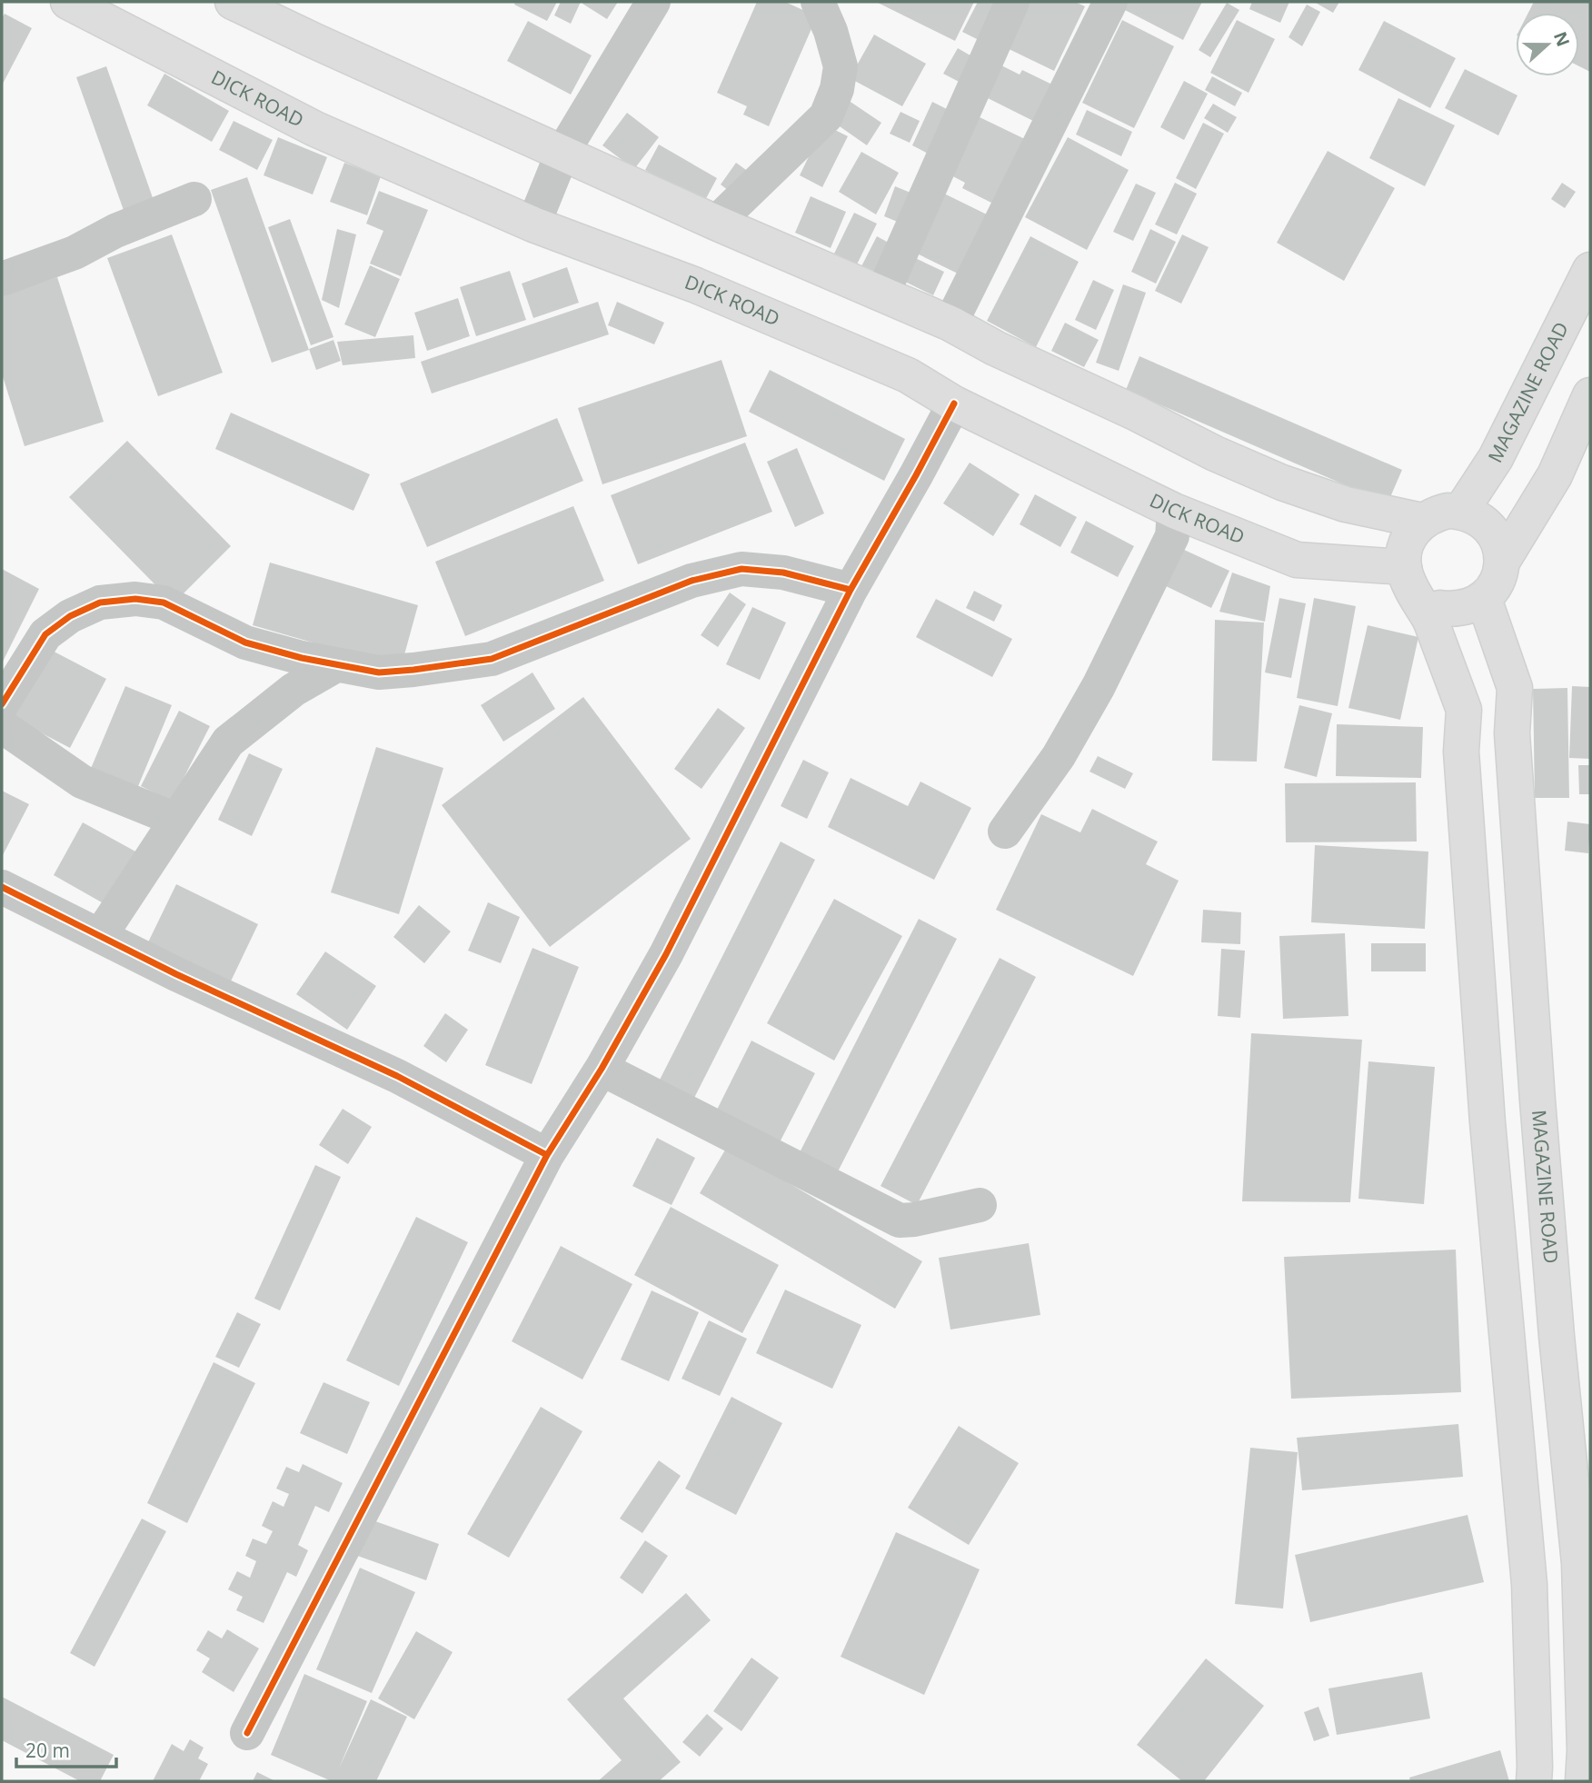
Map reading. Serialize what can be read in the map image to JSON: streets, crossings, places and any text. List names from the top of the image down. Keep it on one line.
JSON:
{"streets":{"main road":["DICK ROAD","MAGAZINE ROAD"]},"crossings":[["DICK ROAD","MAGAZINE ROAD"]],"scale_bar":"20 m","north":"right"}
